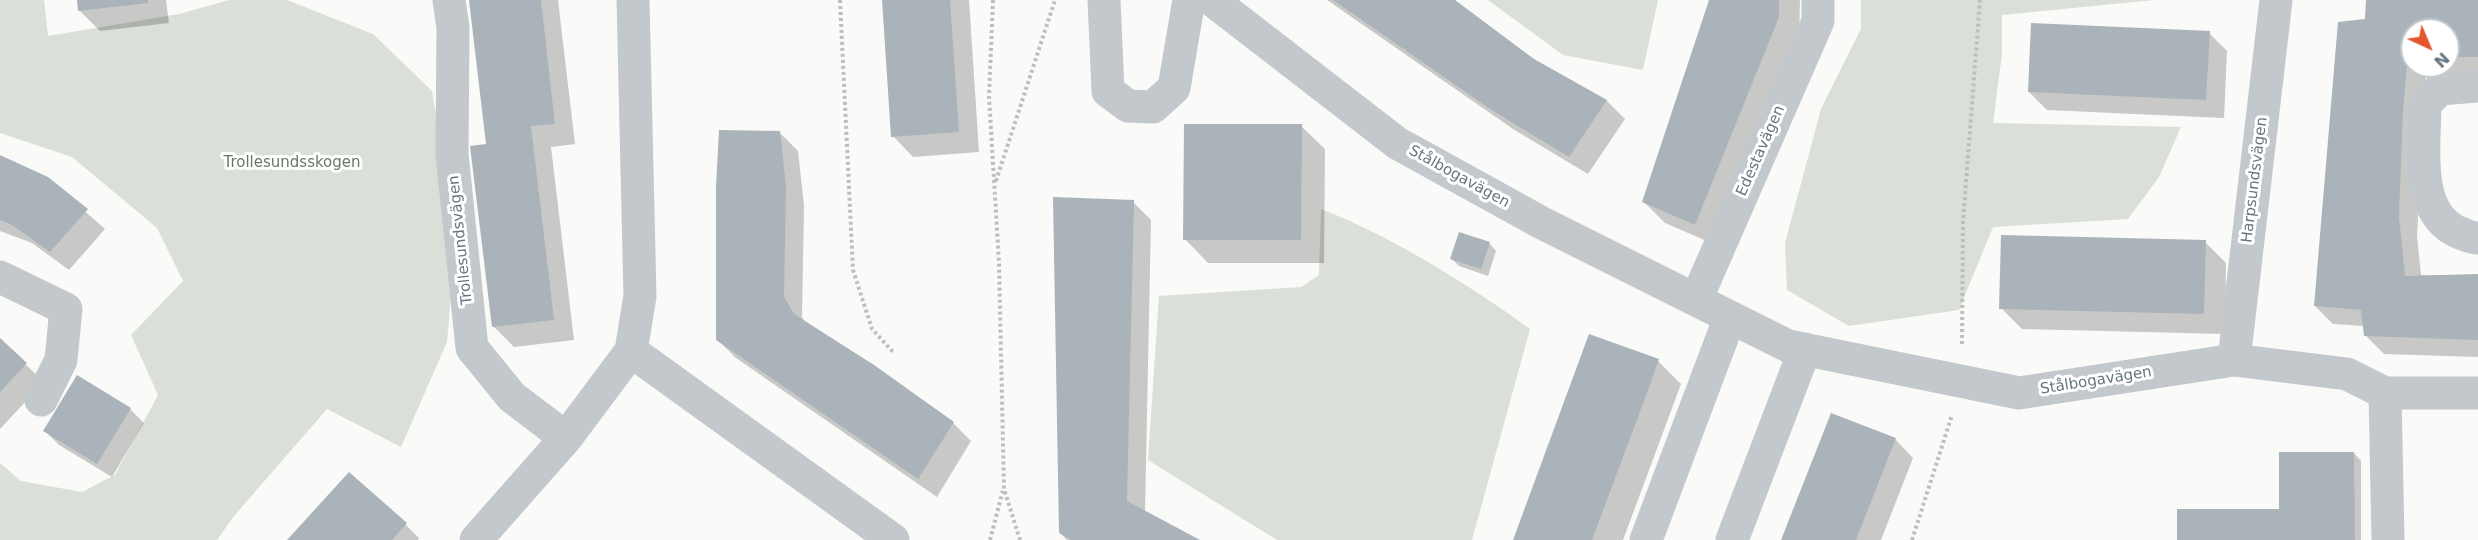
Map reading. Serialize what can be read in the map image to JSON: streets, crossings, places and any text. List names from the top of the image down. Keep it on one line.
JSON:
{"streets":{"street":["Edestavägen","Stålbogavägen","Harpsundsvägen","Trollesundsvägen"]},"crossings":[["Edestavägen","Stålbogavägen"],["Stålbogavägen","Harpsundsvägen"]],"parks":["Trollesundsskogen"],"north":"bottom right"}
